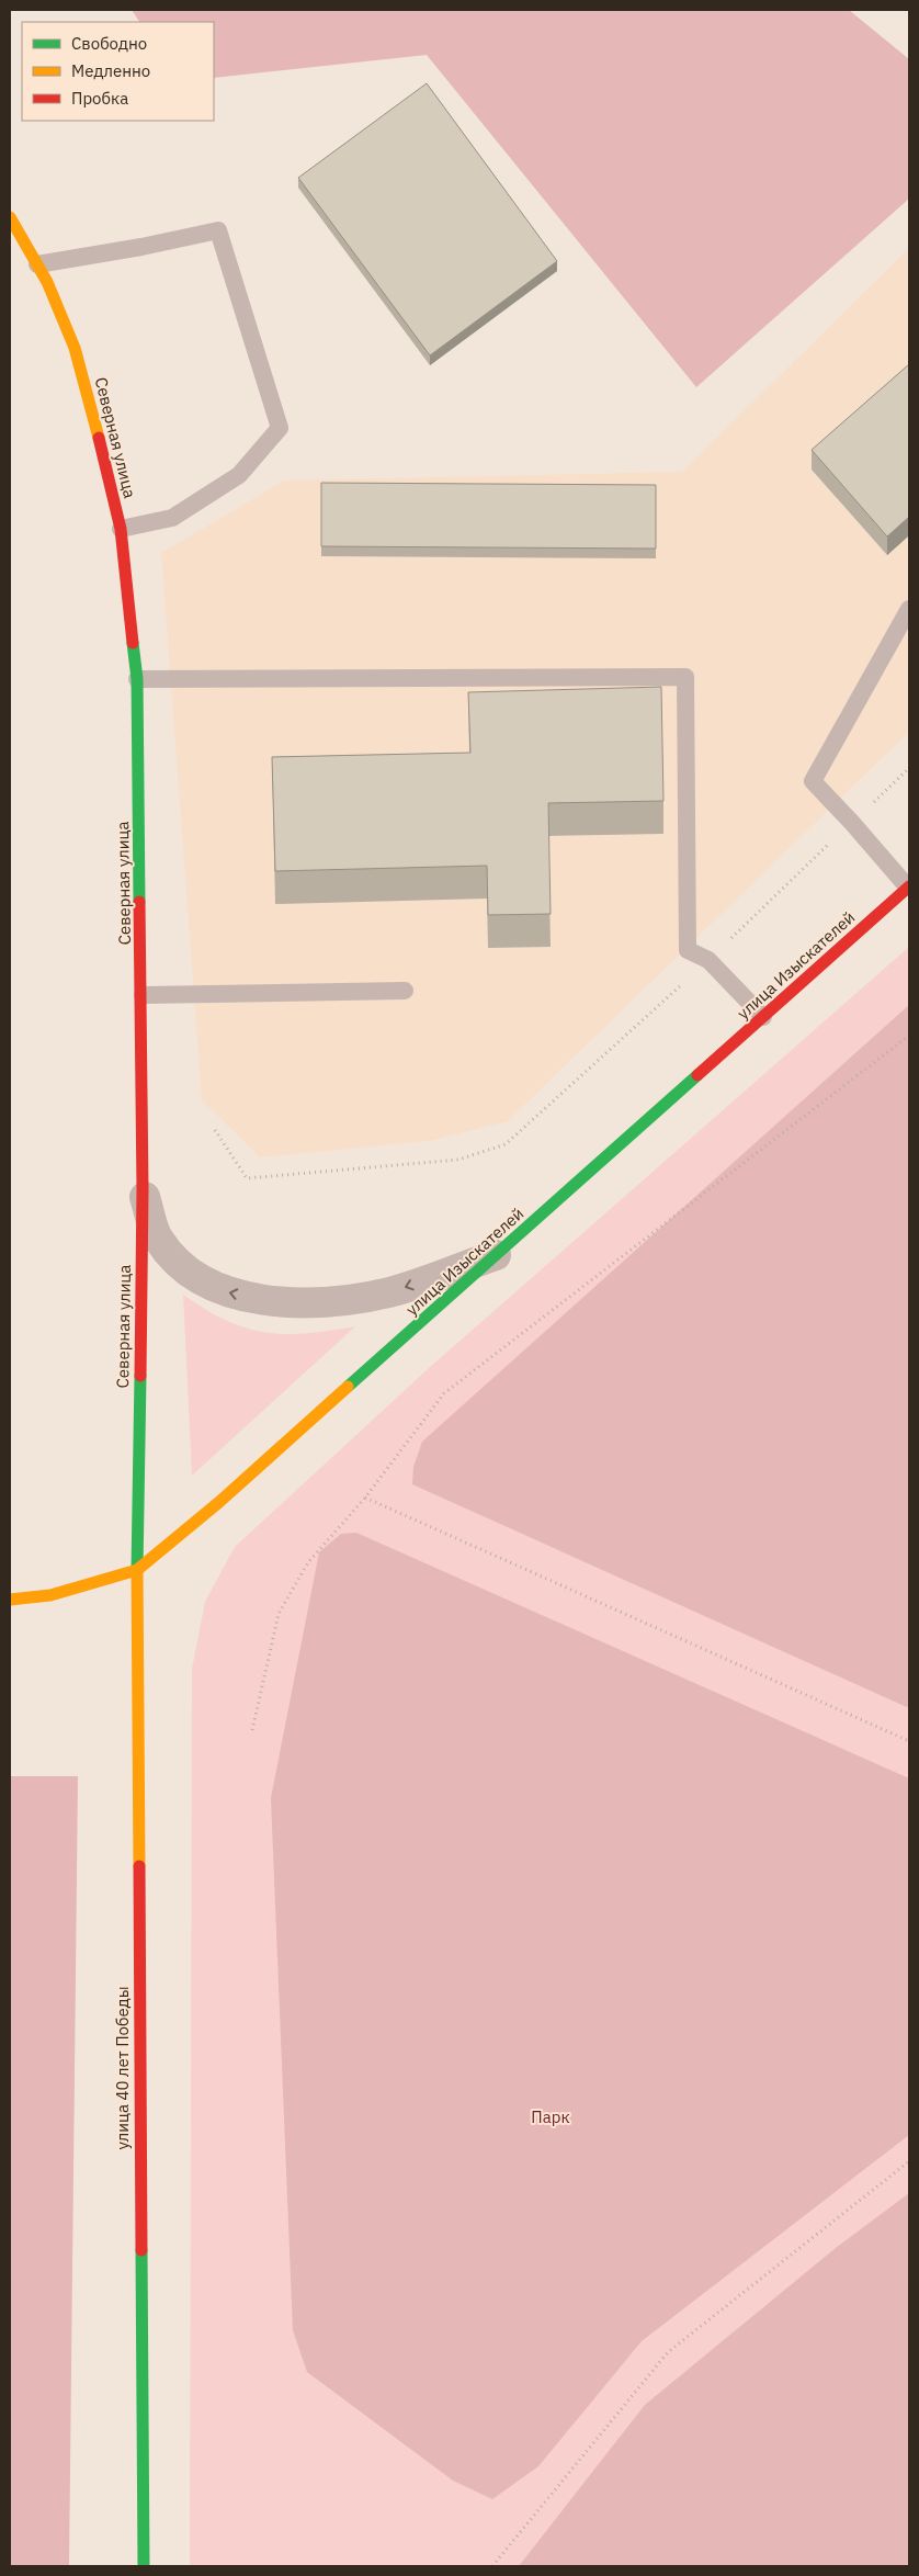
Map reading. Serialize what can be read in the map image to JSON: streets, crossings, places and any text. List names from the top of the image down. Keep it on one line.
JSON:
{"streets":{"street":["Северная улица","улица Изыскателей","улица 40 лет Победы"]},"crossings":[["Северная улица","улица Изыскателей"],["Северная улица","улица 40 лет Победы"],["улица Изыскателей","улица 40 лет Победы"]],"parks":["Парк"],"legend":["Свободно","Медленно","Пробка"]}
